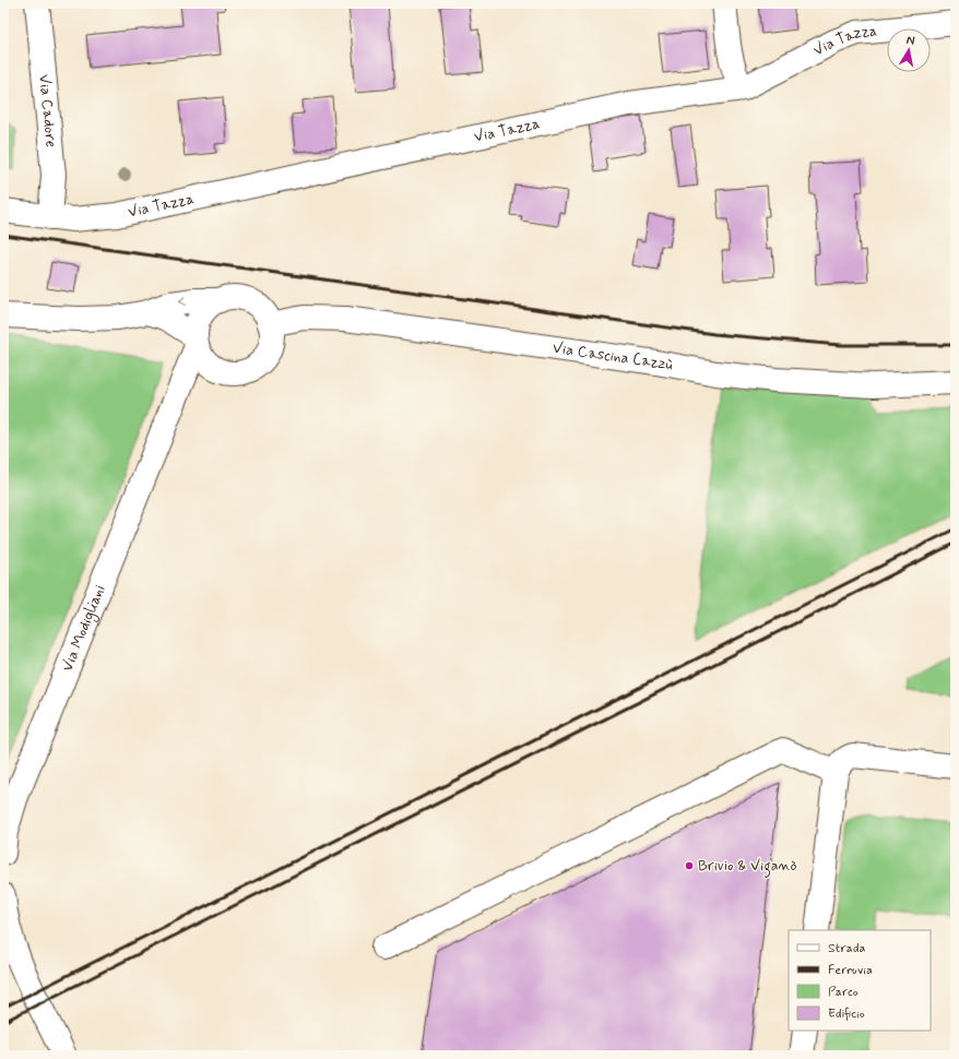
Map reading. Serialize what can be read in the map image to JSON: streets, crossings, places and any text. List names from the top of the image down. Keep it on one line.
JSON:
{"streets":{"street":["Via Tazza","Via Cadore","Via Cascina Cazzù","Via Modigliani"]},"crossings":[["Via Tazza","Via Cadore"],["Via Cascina Cazzù","Via Modigliani"]],"places":["Brivio & Viganò"],"legend":["Strada","Ferrovia","Parco","Edificio"],"north":"top"}
